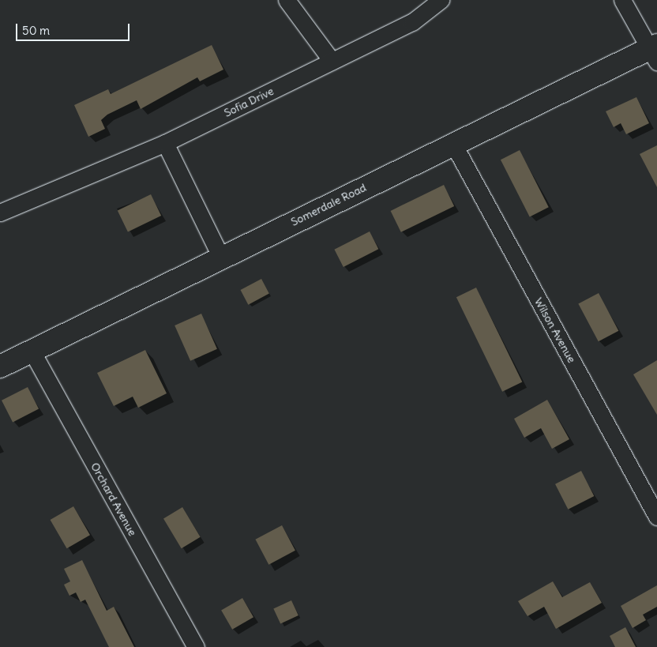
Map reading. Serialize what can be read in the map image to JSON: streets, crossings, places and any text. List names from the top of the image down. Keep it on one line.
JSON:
{"streets":{"main road":["Somerdale Road"],"street":["Sofia Drive","Wilson Avenue","Orchard Avenue"]},"crossings":[["Somerdale Road","Wilson Avenue"],["Somerdale Road","Orchard Avenue"]],"scale_bar":"50 m"}
